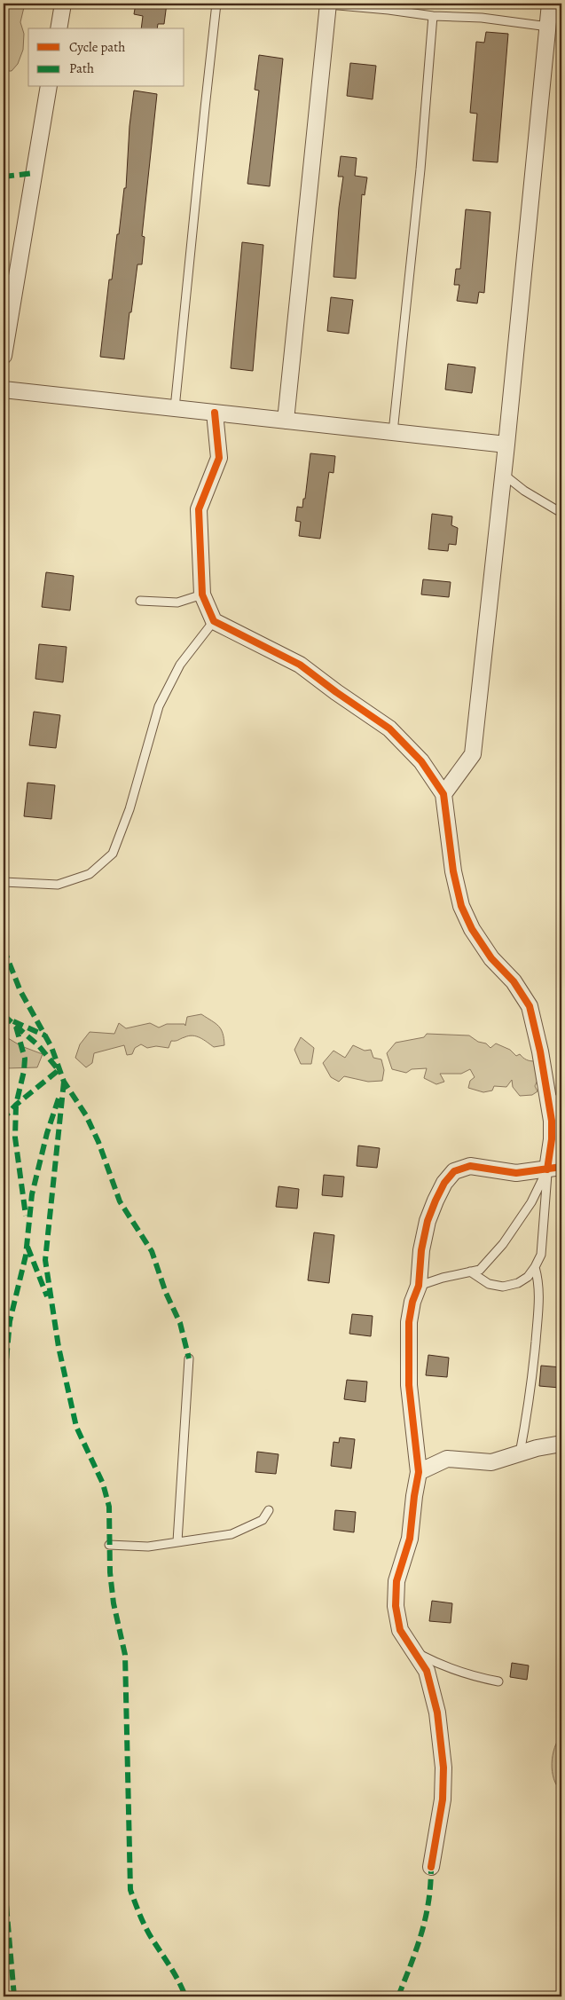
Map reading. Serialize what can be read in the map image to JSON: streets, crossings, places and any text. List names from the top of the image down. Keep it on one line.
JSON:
{"legend":["Cycle path","Path"]}
